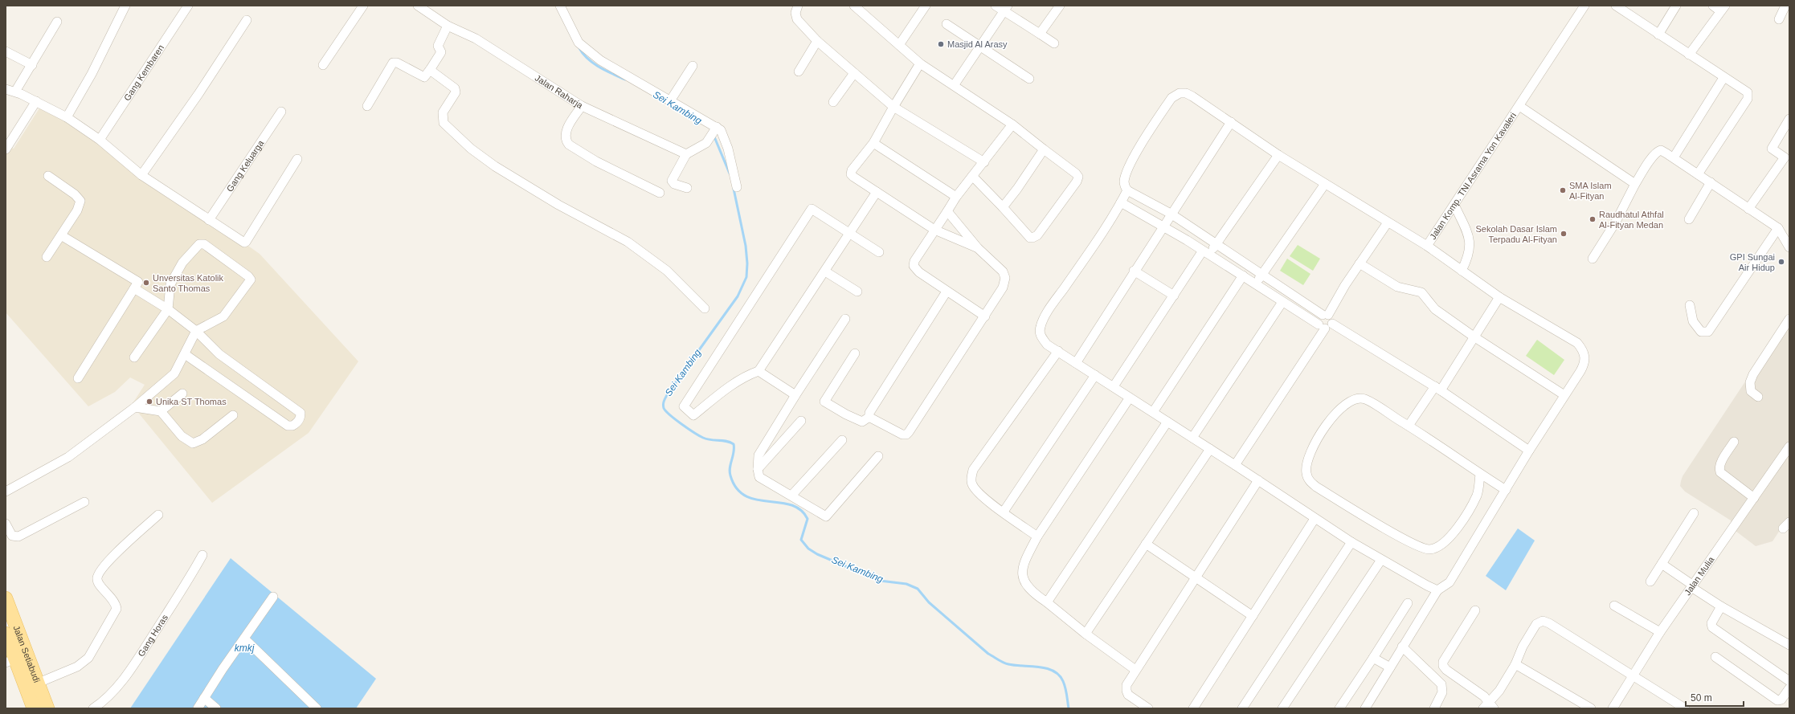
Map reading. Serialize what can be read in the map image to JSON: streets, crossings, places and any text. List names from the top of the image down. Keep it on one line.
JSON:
{"streets":{"main road":["Jalan Setiabudi"],"street":["Gang Kembaren","Jalan Raharja","Gang Keluarga","Jalan Komp. TNI Asrama Yon Kavaleri","Jalan Mulia","Gang Horas"]},"water":["Sei Kambing","kmkj"],"places":["Masjid Al Arasy","SMA Islam Al-Fityan","Raudhatul Athfal Al-Fityan Medan","Sekolah Dasar Islam Terpadu Al-Fityan","GPI Sungai Air Hidup","Unversitas Katolik Santo Thomas","Unika ST Thomas"],"scale_bar":"50 m"}
